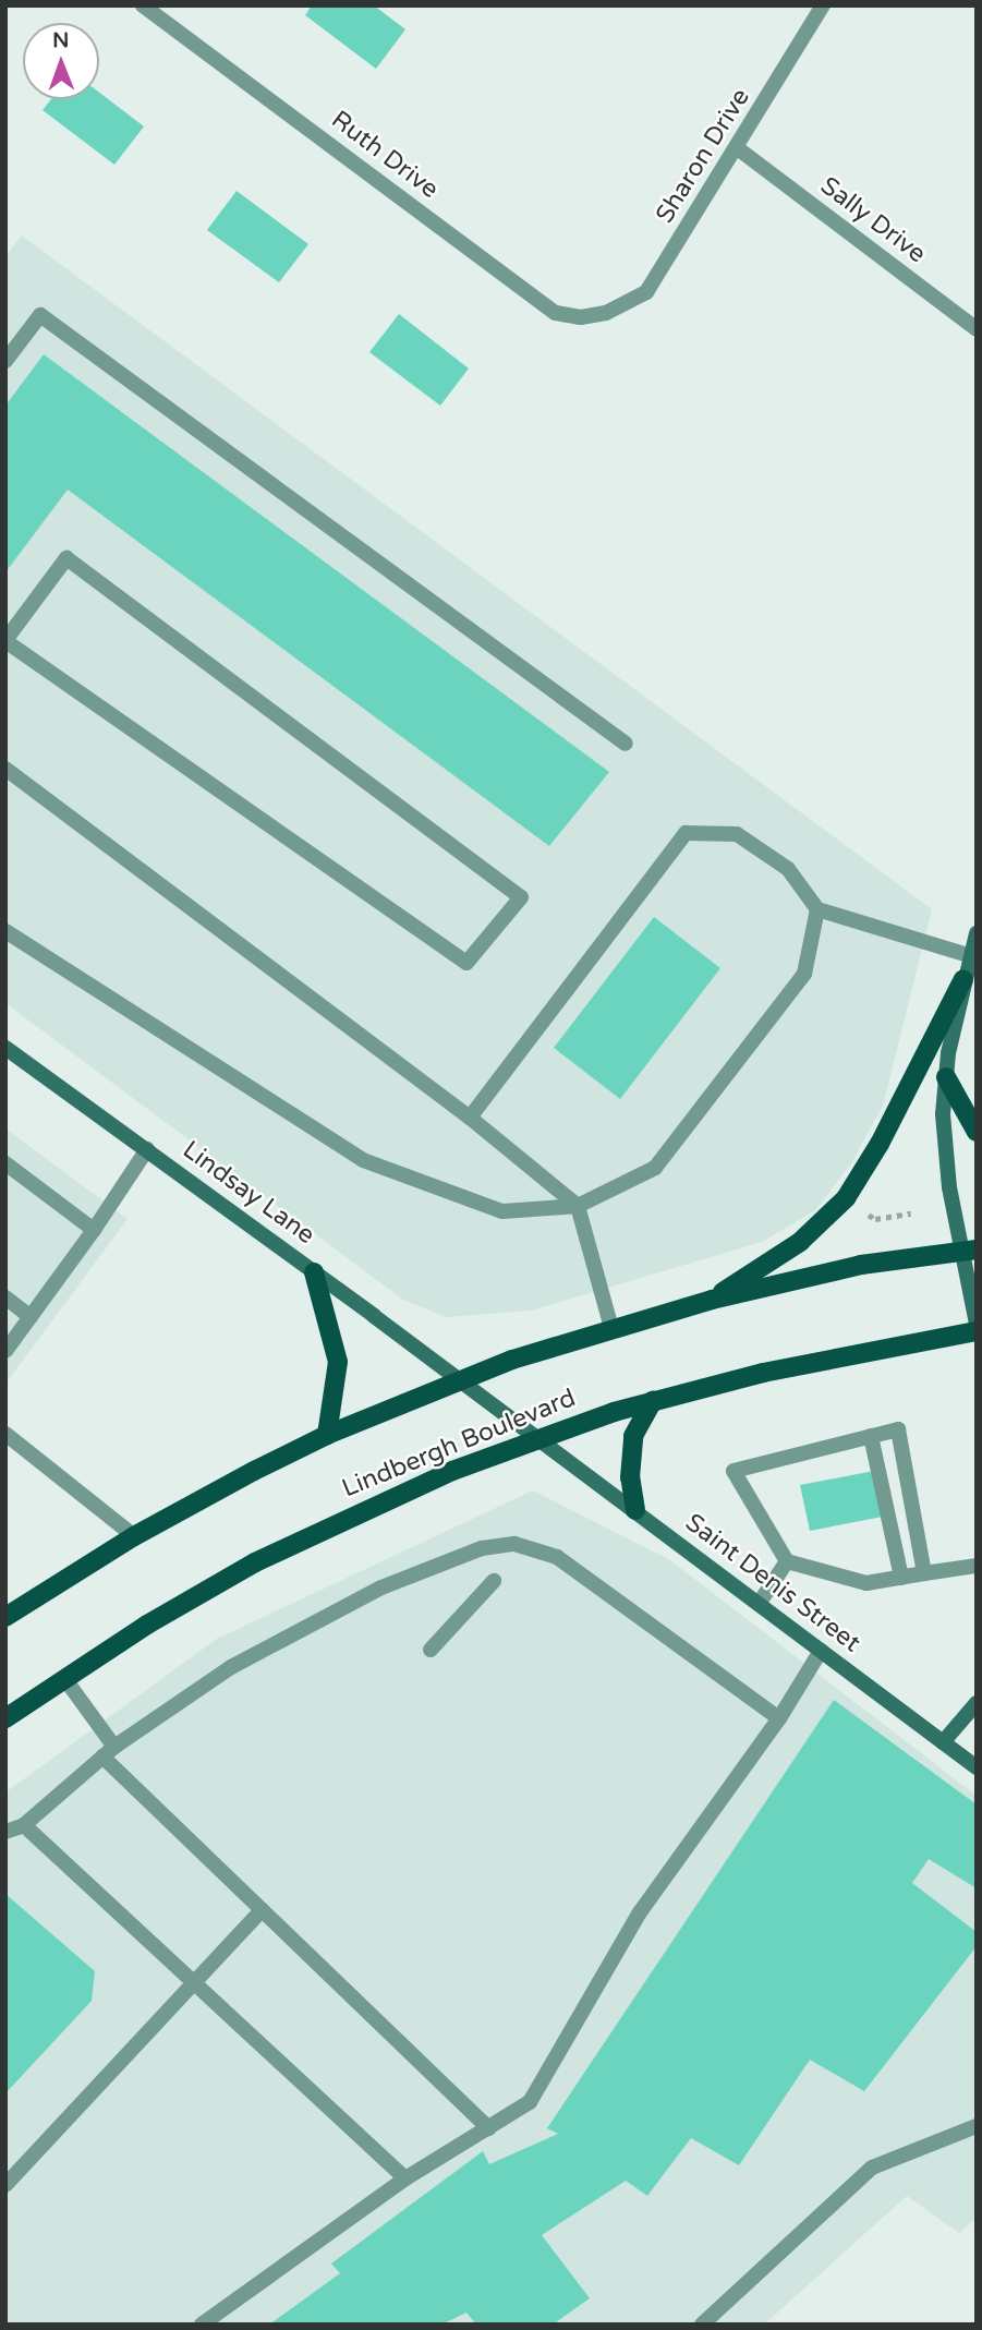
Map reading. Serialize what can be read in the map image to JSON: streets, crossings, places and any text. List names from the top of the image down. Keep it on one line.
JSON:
{"streets":{"main road":["Lindbergh Boulevard"],"street":["Ruth Drive","Sharon Drive","Sally Drive","Lindsay Lane","Saint Denis Street"]},"crossings":[["Ruth Drive","Sharon Drive"],["Sharon Drive","Sally Drive"],["Lindsay Lane","Lindbergh Boulevard"],["Lindsay Lane","Saint Denis Street"],["Lindbergh Boulevard","Saint Denis Street"]],"north":"top"}
